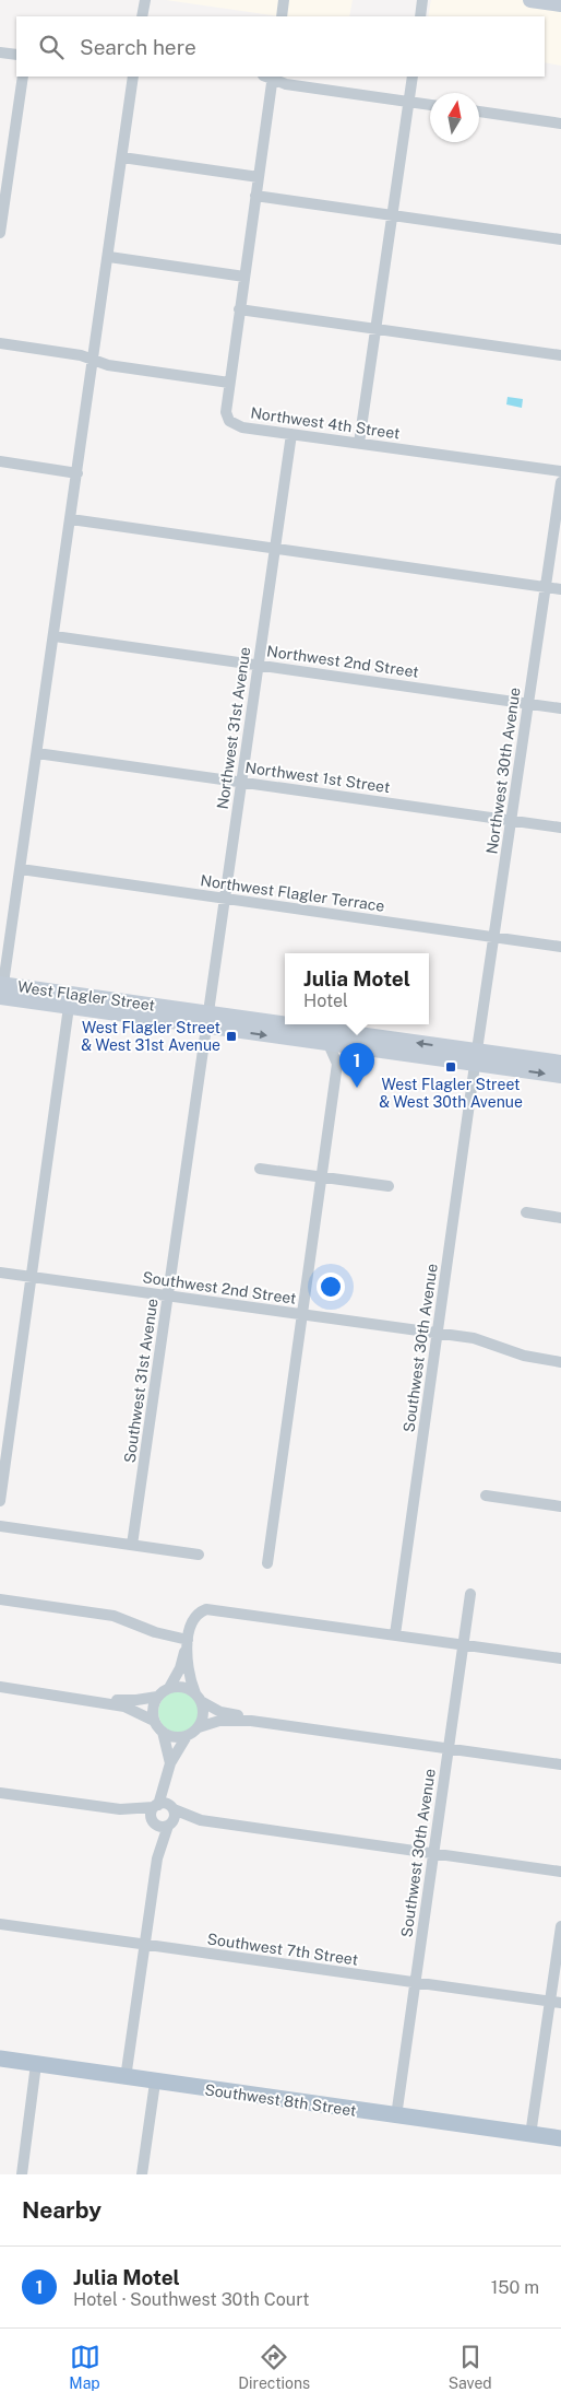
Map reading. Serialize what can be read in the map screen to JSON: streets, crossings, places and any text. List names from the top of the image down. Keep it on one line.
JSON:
{"streets":{"main road":["West Flagler Street","Southwest 8th Street"],"street":["Northwest 4th Street","Northwest 2nd Street","Northwest 31st Avenue","Northwest 30th Avenue","Northwest 1st Street","Northwest Flagler Terrace","Southwest 2nd Street","Southwest 30th Avenue","Southwest 31st Avenue","Southwest 7th Street"]},"crossings":[["Northwest 4th Street","Northwest 31st Avenue"],["Northwest 2nd Street","Northwest 31st Avenue"],["Northwest 2nd Street","Northwest 30th Avenue"],["Northwest 31st Avenue","Northwest 1st Street"],["Northwest 31st Avenue","Northwest Flagler Terrace"],["Northwest 31st Avenue","West Flagler Street"],["Northwest 31st Avenue","Southwest 31st Avenue"],["Northwest 30th Avenue","Northwest 1st Street"],["Northwest 30th Avenue","Northwest Flagler Terrace"],["Northwest 30th Avenue","West Flagler Street"],["Northwest 30th Avenue","Southwest 30th Avenue"],["West Flagler Street","Southwest 30th Avenue"],["West Flagler Street","Southwest 31st Avenue"],["Southwest 2nd Street","Southwest 30th Avenue"],["Southwest 2nd Street","Southwest 31st Avenue"],["Southwest 30th Avenue","Southwest 7th Street"],["Southwest 30th Avenue","Southwest 8th Street"]],"places":{"transit":["West Flagler Street & West 31st Avenue","West Flagler Street & West 30th Avenue"]},"north":"top","page":{"search":"Search here","popup":["Julia Motel","Hotel"],"pins":"1","heading":"Nearby","list":[{"mark":"1","name":"Julia Motel","note":"Hotel · Southwest 30th Court","value":"150 m"}],"nav":["Map","Directions","Saved"]}}
